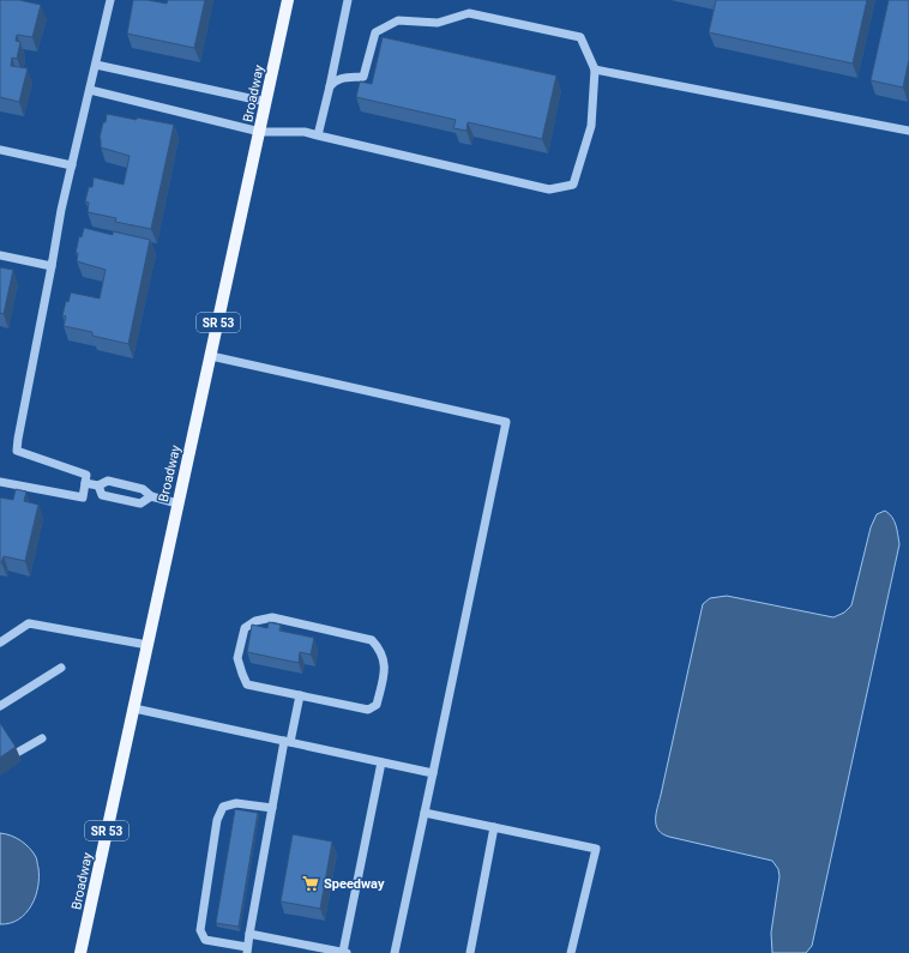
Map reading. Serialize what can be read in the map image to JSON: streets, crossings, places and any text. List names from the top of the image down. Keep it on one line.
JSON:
{"streets":{"main road":["Broadway","SR 53"]},"places":{"supermarket":["Speedway"]}}
